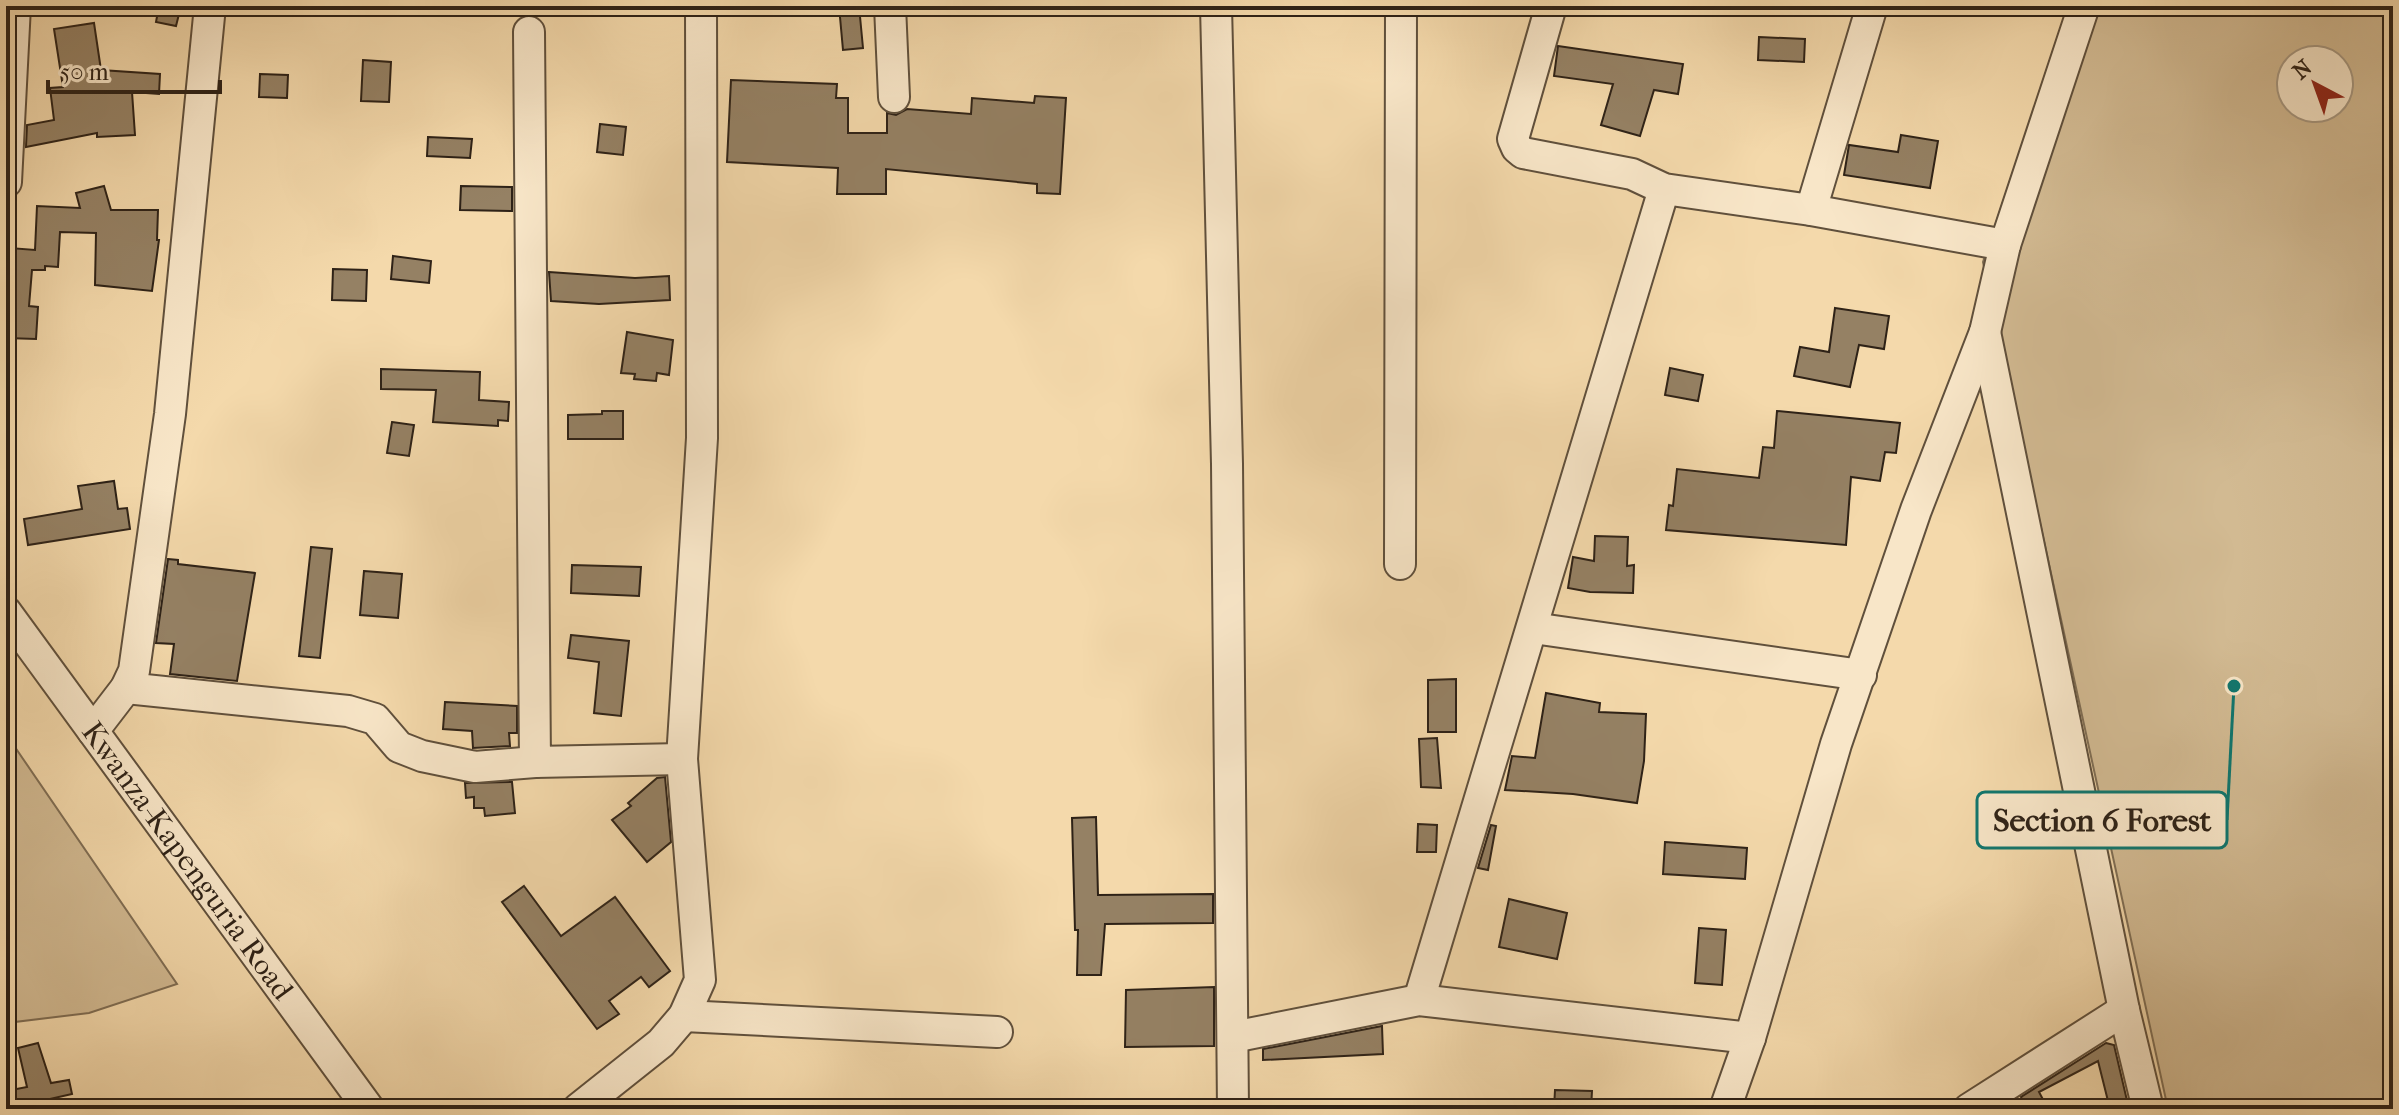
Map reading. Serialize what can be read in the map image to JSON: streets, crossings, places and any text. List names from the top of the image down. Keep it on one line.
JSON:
{"streets":{"street":["Kwanza-Kapenguria Road"]},"places":["Section 6 Forest"],"scale_bar":"50 m","north":"top left"}
